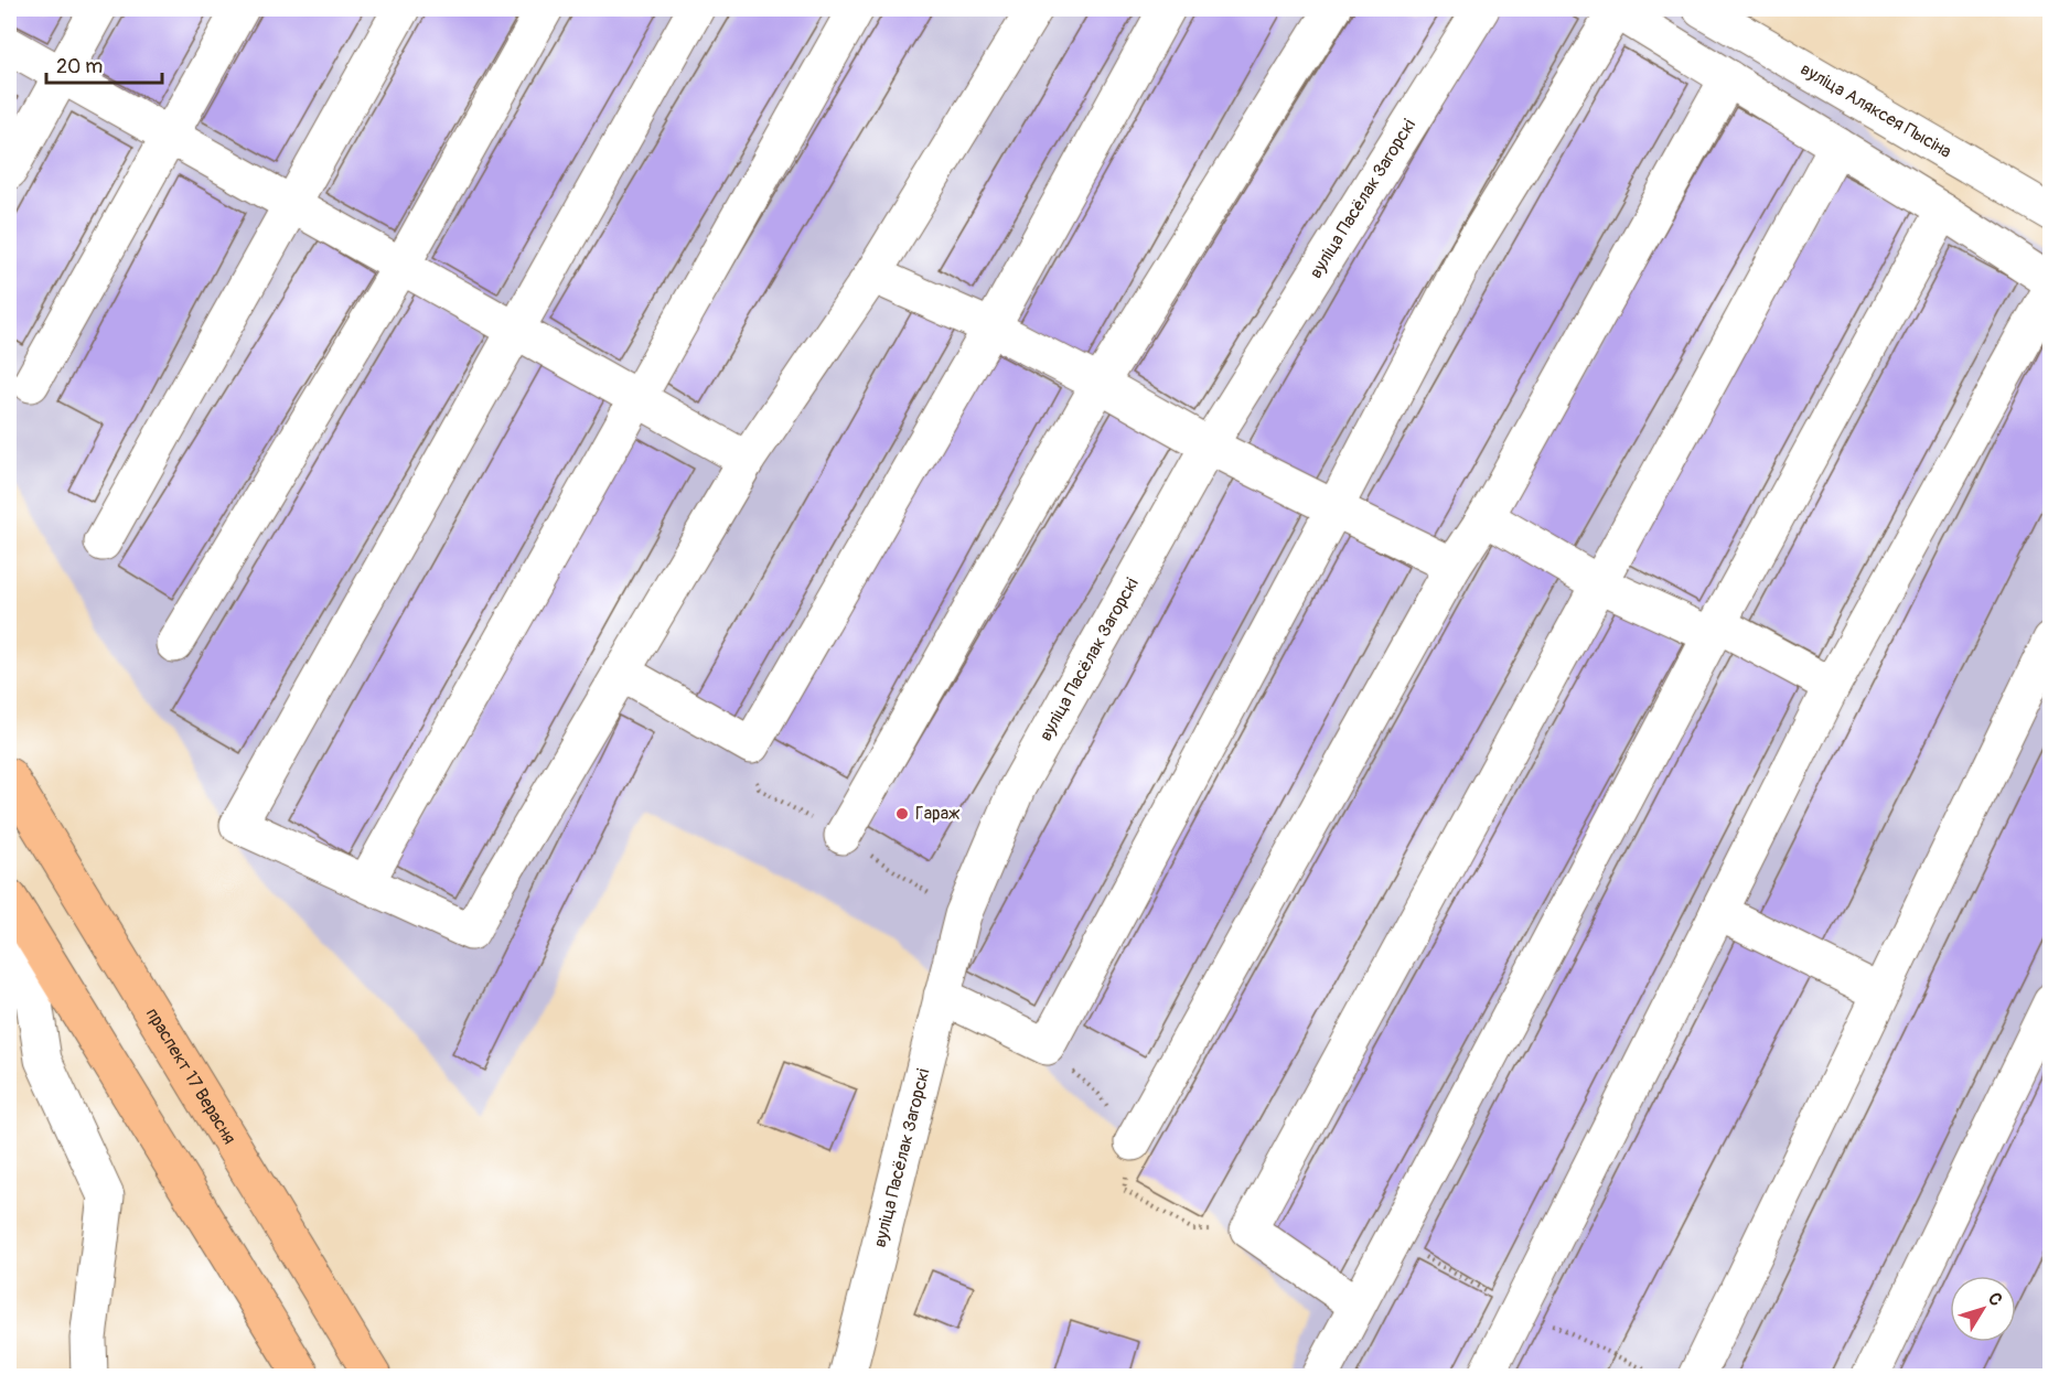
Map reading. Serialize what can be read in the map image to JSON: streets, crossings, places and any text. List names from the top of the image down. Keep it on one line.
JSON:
{"streets":{"main road":["праспект 17 Верасня"],"street":["вуліца Аляксея Пысіна","вуліца Пасёлак Загорскі"]},"places":["Гараж"],"scale_bar":"20 m","north":"top right"}
